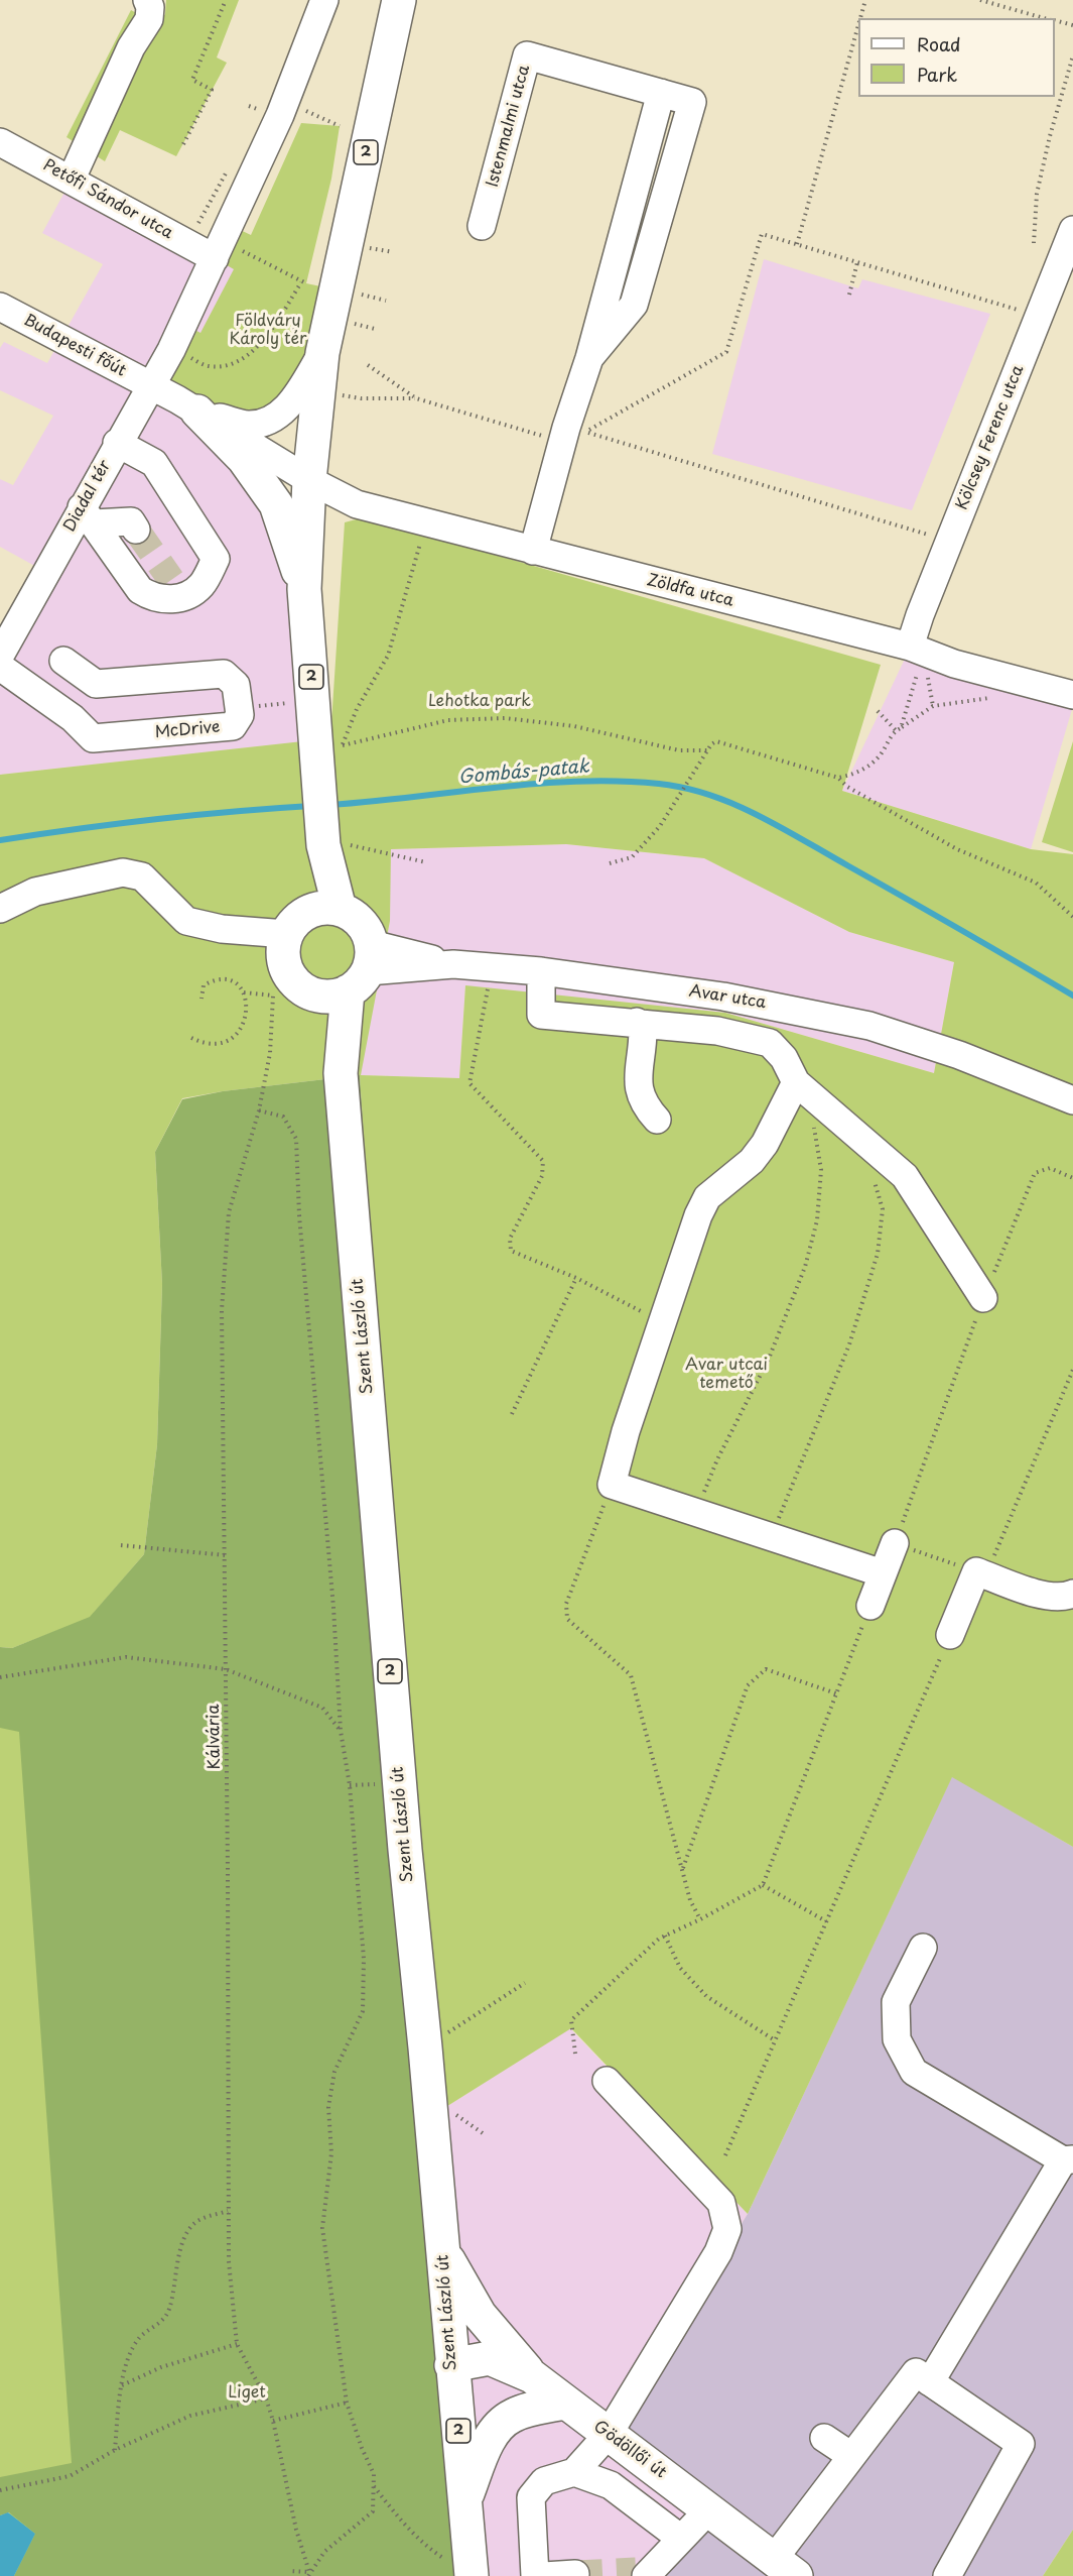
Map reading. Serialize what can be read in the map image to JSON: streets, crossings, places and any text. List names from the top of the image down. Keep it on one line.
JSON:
{"streets":{"main road":["2","Szent László út","Gödöllői út"],"street":["Istenmalmi utca","Petőfi Sándor utca","Budapesti főút","Kölcsey Ferenc utca","Diadal tér","Zöldfa utca","McDrive","Avar utca"],"path":["Kálvária"]},"crossings":[["Istenmalmi utca","Zöldfa utca"],["2","Zöldfa utca"],["2","Avar utca"],["2","Szent László út"],["Budapesti főút","Diadal tér"],["Kölcsey Ferenc utca","Zöldfa utca"],["Avar utca","Szent László út"],["Szent László út","Gödöllői út"]],"water":["Gombás-patak"],"parks":["Földváry Károly tér","Lehotka park","Avar utcai temető","Liget"],"legend":["Road","Park"]}
